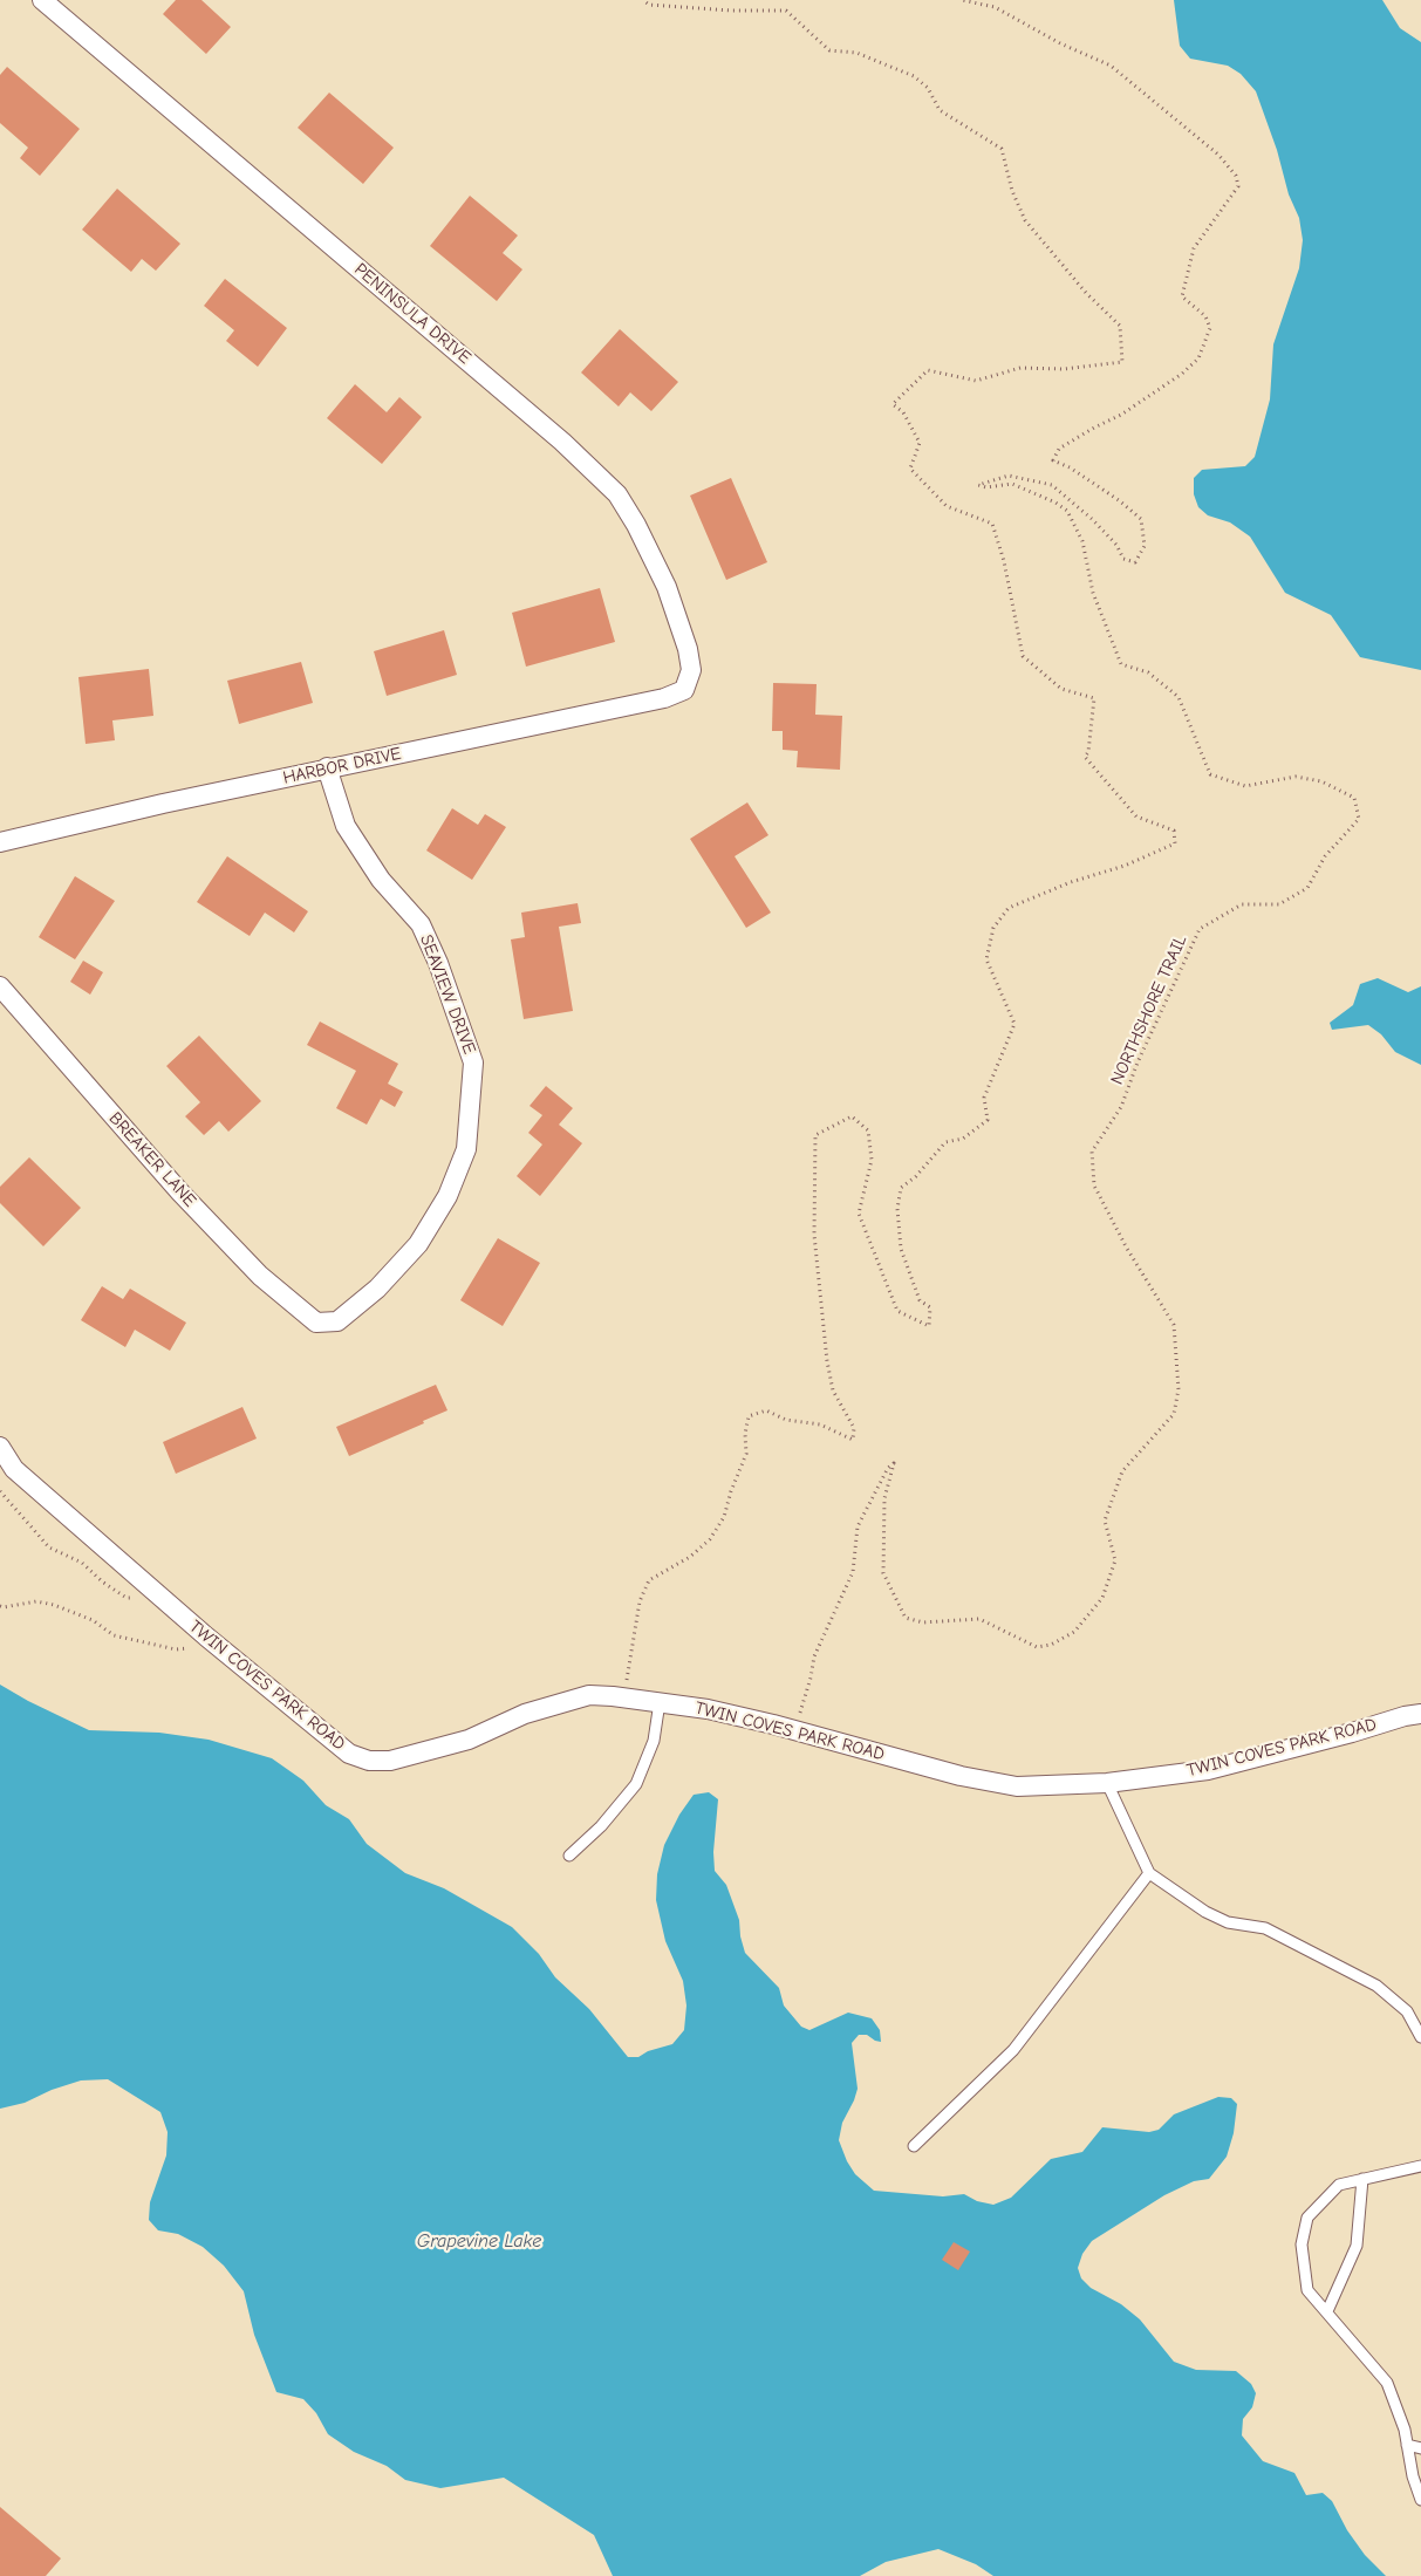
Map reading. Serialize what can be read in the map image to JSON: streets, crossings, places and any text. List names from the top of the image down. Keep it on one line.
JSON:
{"streets":{"street":["PENINSULA DRIVE","HARBOR DRIVE","SEAVIEW DRIVE","BREAKER LANE","TWIN COVES PARK ROAD"],"path":["NORTHSHORE TRAIL"]},"crossings":[["PENINSULA DRIVE","HARBOR DRIVE"],["HARBOR DRIVE","SEAVIEW DRIVE"],["SEAVIEW DRIVE","BREAKER LANE"],["NORTHSHORE TRAIL","TWIN COVES PARK ROAD"]],"water":["Grapevine Lake"]}
